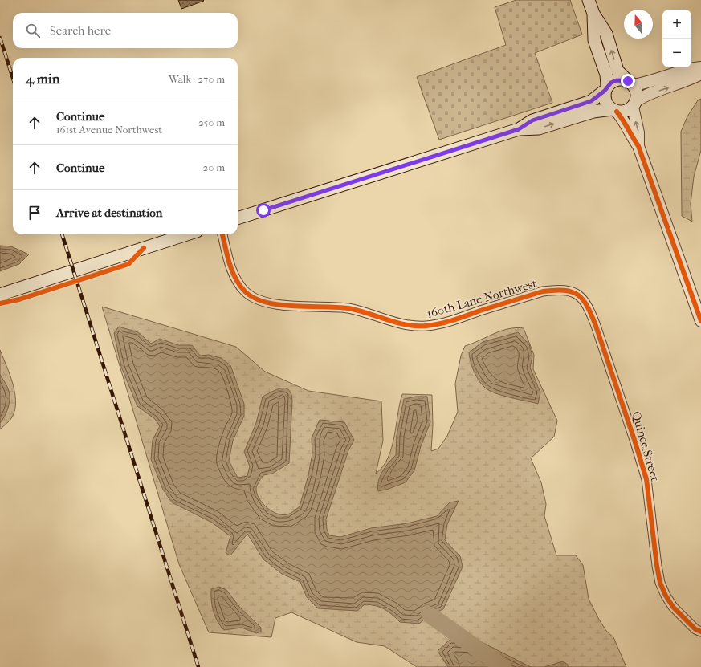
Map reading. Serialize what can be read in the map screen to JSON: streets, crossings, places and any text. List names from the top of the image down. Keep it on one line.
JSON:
{"streets":{"street":["160th Lane Northwest","Quince Street"]},"crossings":[["160th Lane Northwest","Quince Street"]],"north":"top","page":{"map_buttons":["+","−"],"search":"Search here","heading":["4 min","Walk · 270 m"],"list":[["Continue","161st Avenue Northwest","250 m"],["Continue","20 m"],"Arrive at destination"]}}
